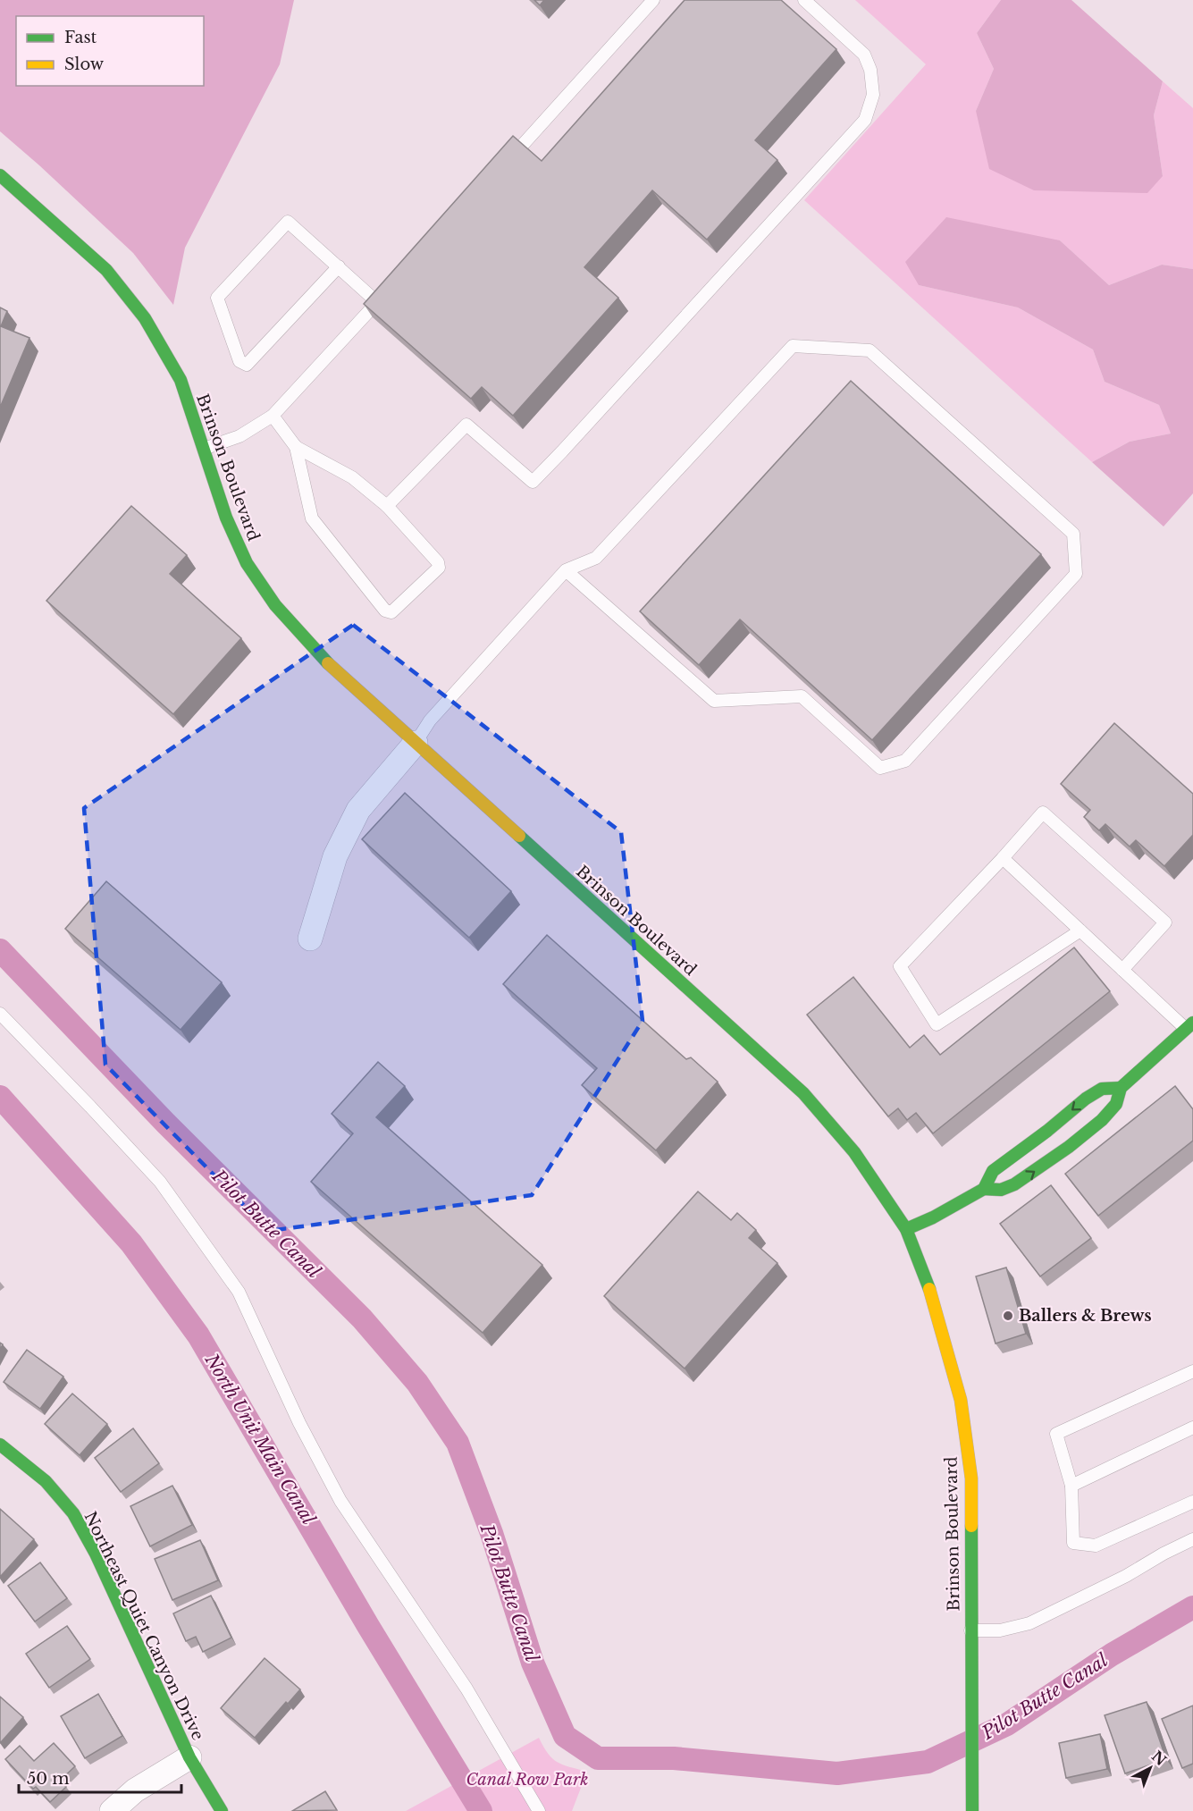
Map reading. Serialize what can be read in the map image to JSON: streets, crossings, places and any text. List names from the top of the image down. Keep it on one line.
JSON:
{"streets":{"street":["Brinson Boulevard","Northeast Quiet Canyon Drive"]},"water":["Pilot Butte Canal","North Unit Main Canal"],"parks":["Canal Row Park"],"places":["Ballers & Brews"],"legend":["Fast","Slow"],"scale_bar":"50 m","north":"top right"}
